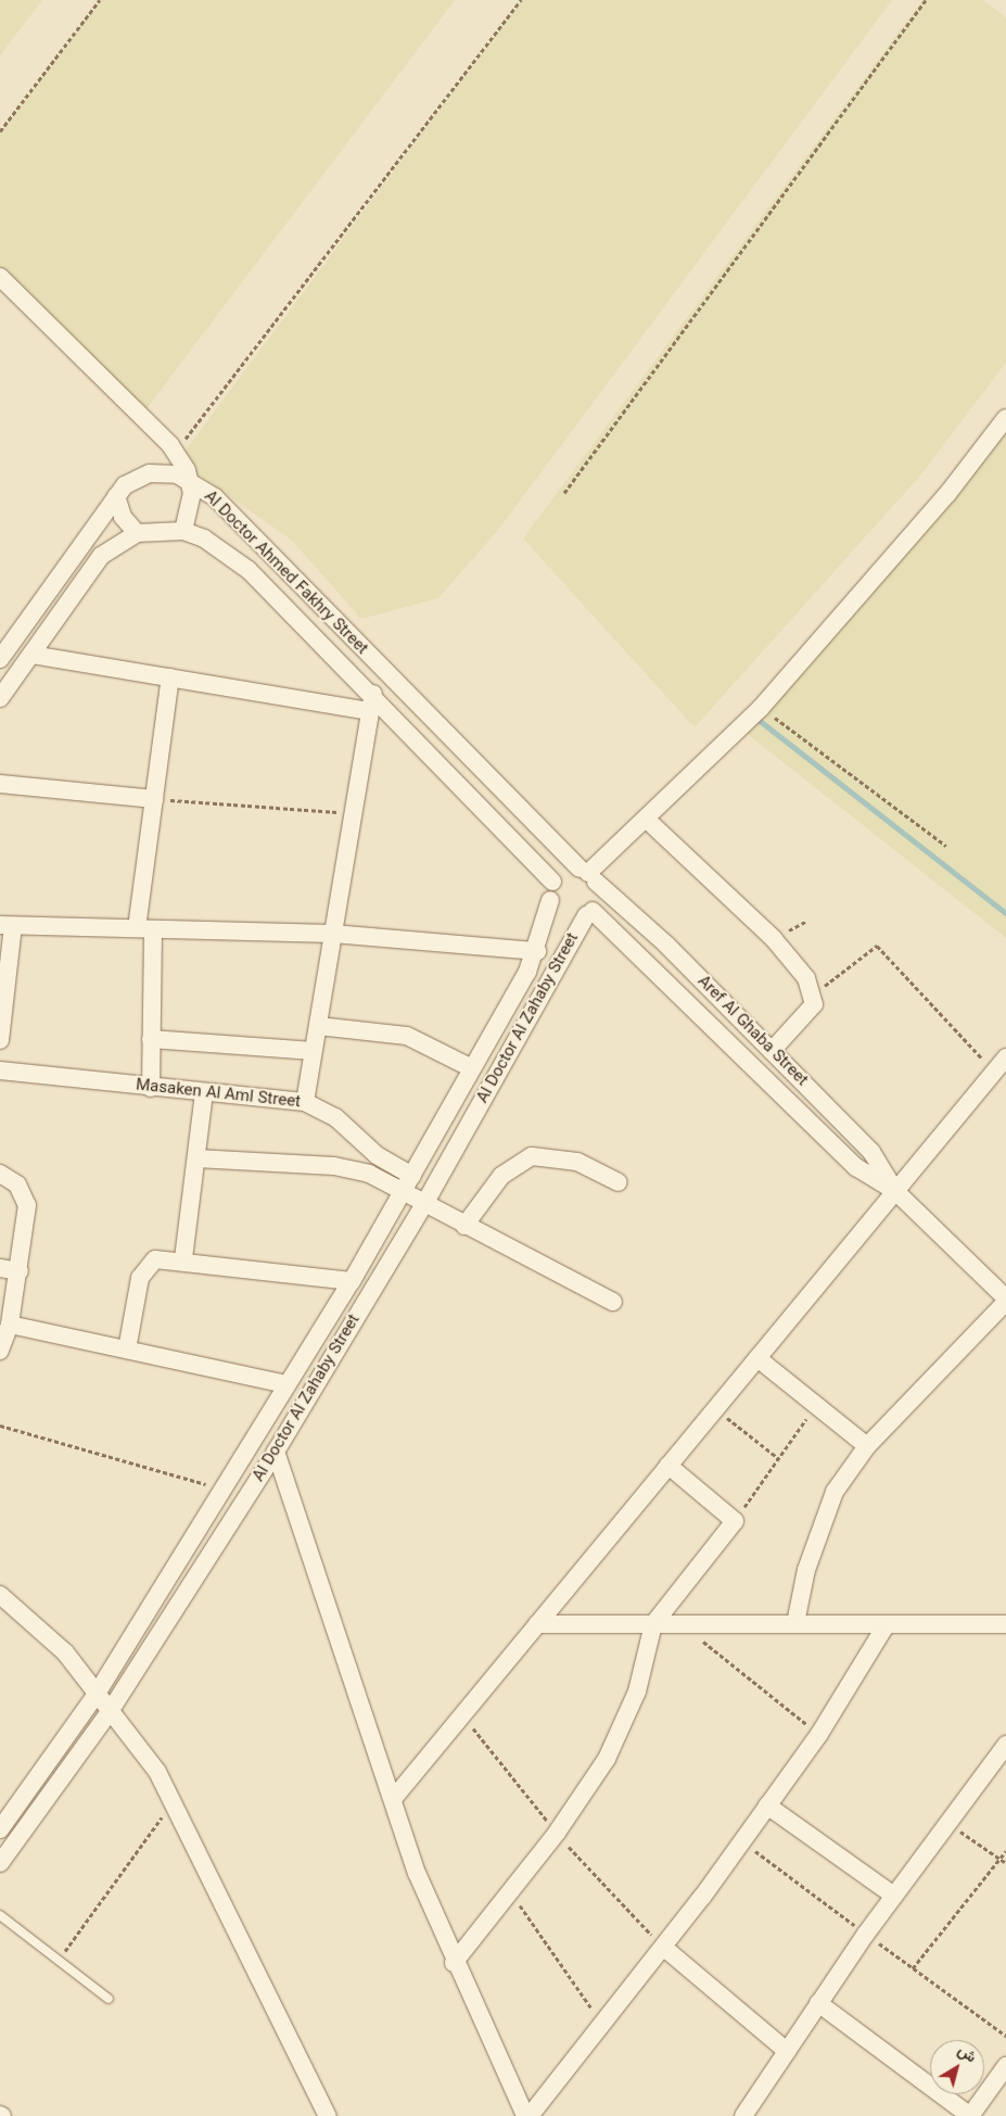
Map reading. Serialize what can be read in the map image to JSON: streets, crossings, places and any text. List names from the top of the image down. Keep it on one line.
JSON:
{"streets":{"street":["Al Doctor Ahmed Fakhry Street","Al Doctor Al Zahaby Street","Aref Al Ghaba Street","Masaken Al Aml Street"]},"crossings":[["Al Doctor Ahmed Fakhry Street","Al Doctor Al Zahaby Street"],["Al Doctor Ahmed Fakhry Street","Aref Al Ghaba Street"],["Al Doctor Al Zahaby Street","Aref Al Ghaba Street"],["Al Doctor Al Zahaby Street","Masaken Al Aml Street"]],"north":"top right"}
